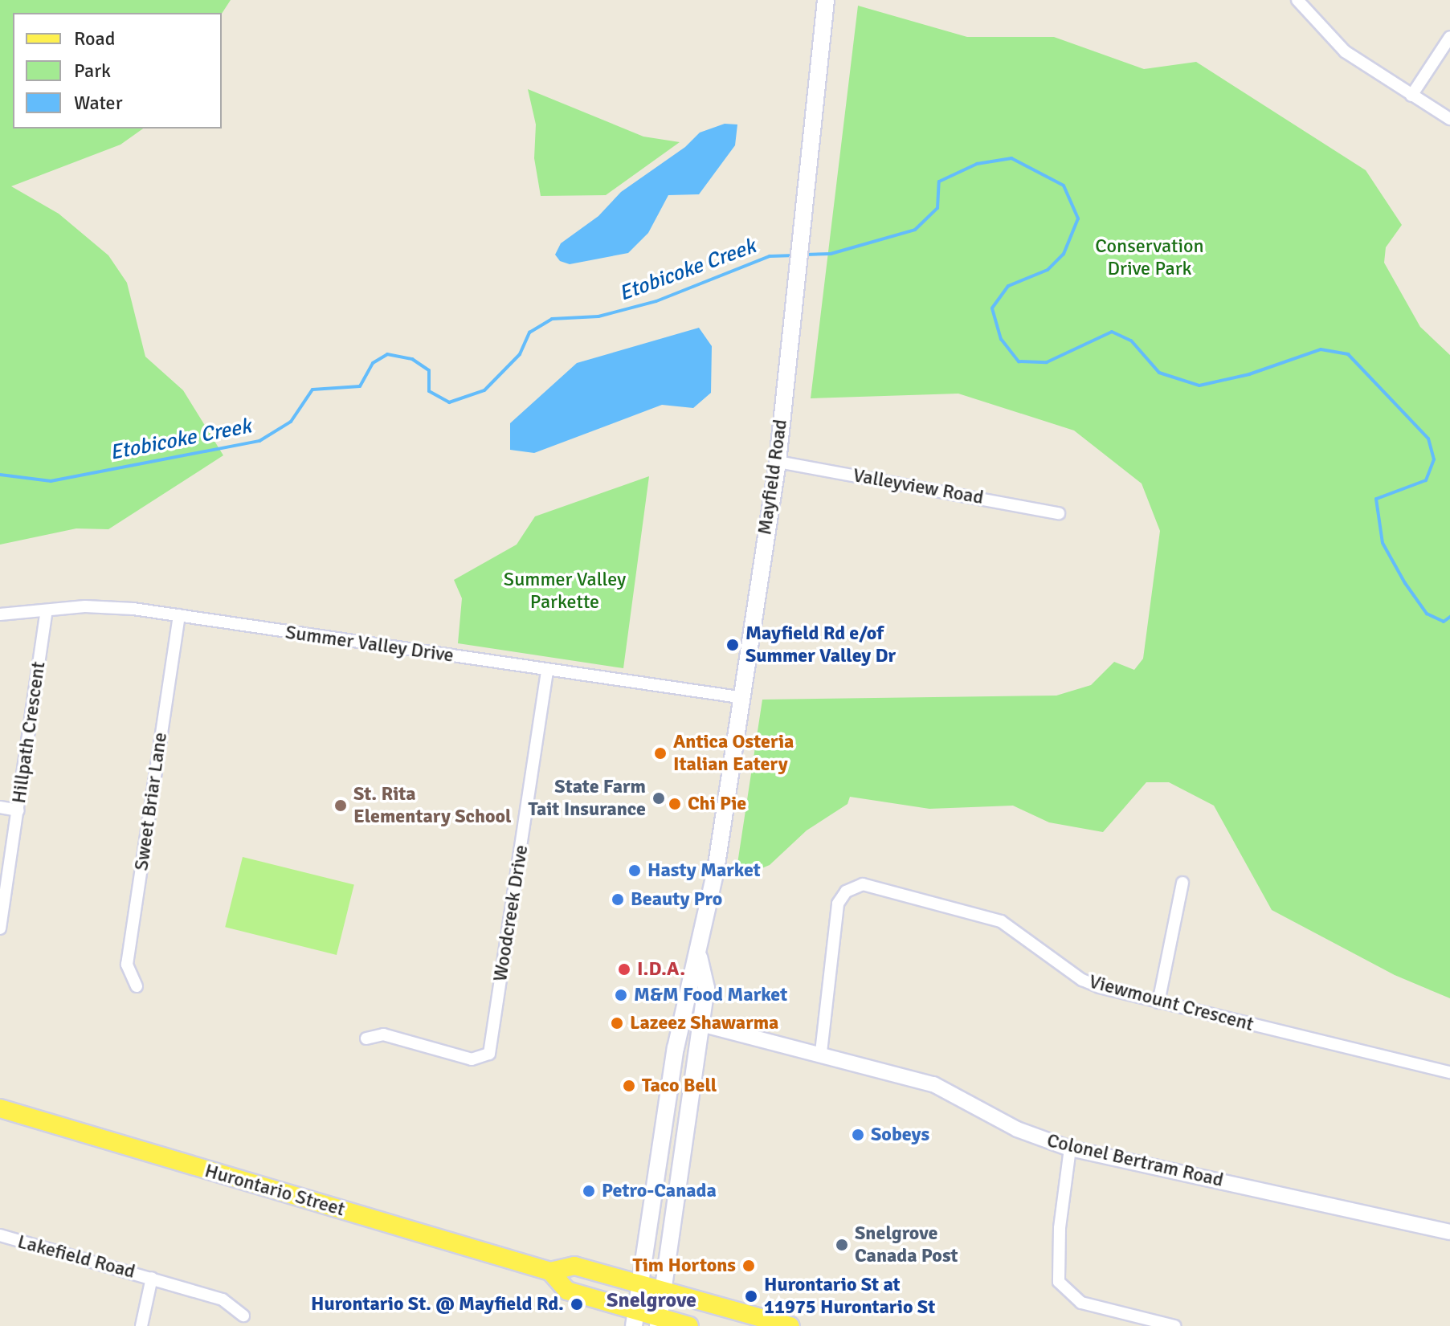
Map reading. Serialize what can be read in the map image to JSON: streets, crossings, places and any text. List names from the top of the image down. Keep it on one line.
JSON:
{"streets":{"main road":["Mayfield Road","Hurontario Street"],"street":["Valleyview Road","Summer Valley Drive","Hillpath Crescent","Sweet Briar Lane","Woodcreek Drive","Viewmount Crescent","Colonel Bertram Road","Lakefield Road"]},"crossings":[["Mayfield Road","Valleyview Road"],["Mayfield Road","Summer Valley Drive"],["Mayfield Road","Colonel Bertram Road"],["Mayfield Road","Hurontario Street"],["Summer Valley Drive","Hillpath Crescent"],["Summer Valley Drive","Sweet Briar Lane"],["Summer Valley Drive","Woodcreek Drive"],["Viewmount Crescent","Colonel Bertram Road"]],"districts":["Snelgrove"],"water":["Etobicoke Creek"],"parks":["Conservation Drive Park","Summer Valley Parkette"],"places":["Mayfield Rd e/of Summer Valley Dr","Antica Osteria Italian Eatery","State Farm Tait Insurance","Chi Pie","St. Rita Elementary School","Hasty Market","Beauty Pro","I.D.A.","M&M Food Market","Lazeez Shawarma","Taco Bell","Sobeys","Petro-Canada","Snelgrove Canada Post","Tim Hortons","Hurontario St at 11975 Hurontario St","Hurontario St. @ Mayfield Rd."],"legend":["Road","Park","Water"]}
